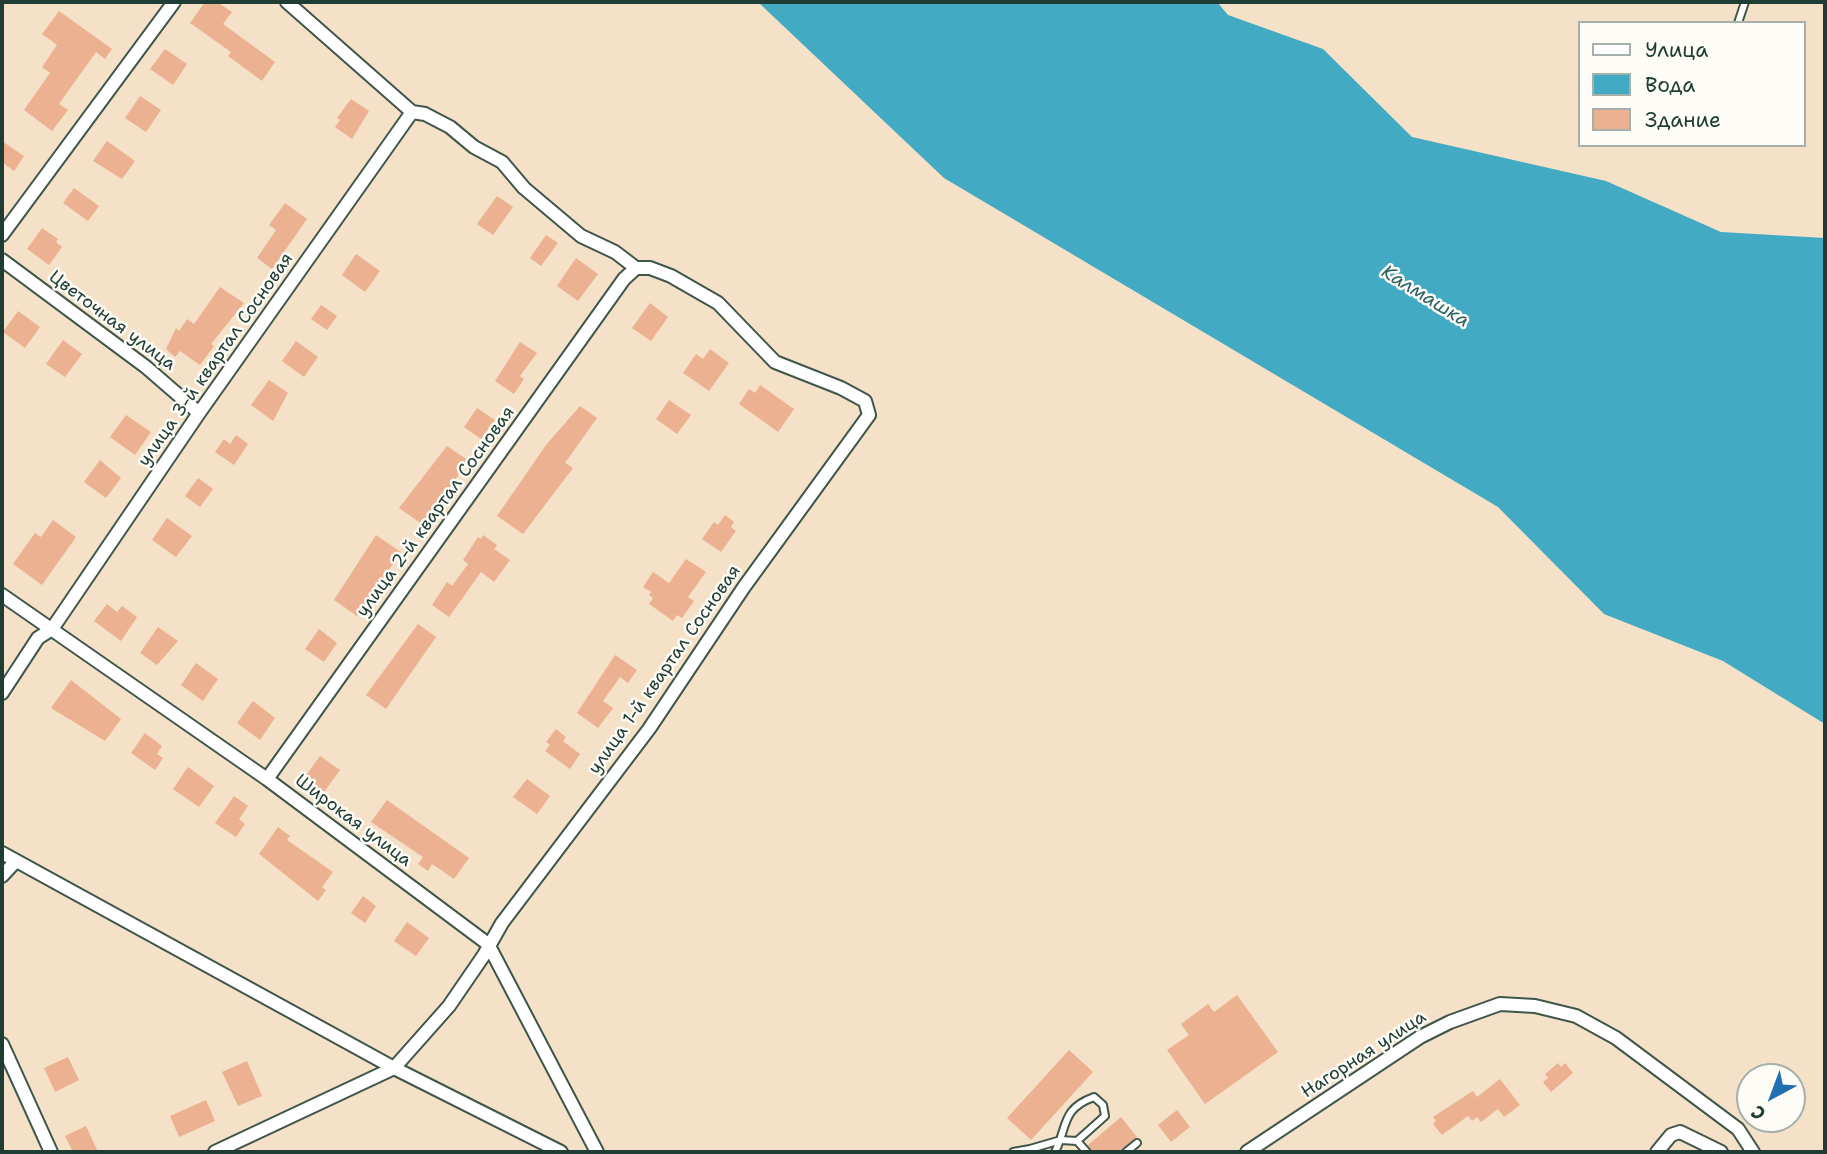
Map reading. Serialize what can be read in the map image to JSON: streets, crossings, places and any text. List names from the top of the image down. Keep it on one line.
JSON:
{"streets":{"street":["Цветочная улица","улица 3-й квартал Сосновая","улица 2-й квартал Сосновая","улица 1-й квартал Сосновая","Широкая улица","Нагорная улица"]},"crossings":[["Цветочная улица","улица 3-й квартал Сосновая"],["улица 3-й квартал Сосновая","Широкая улица"],["улица 2-й квартал Сосновая","улица 1-й квартал Сосновая"],["улица 2-й квартал Сосновая","Широкая улица"],["улица 1-й квартал Сосновая","Широкая улица"]],"water":["Калмашка"],"legend":["Улица","Вода","Здание"],"north":"bottom left"}
